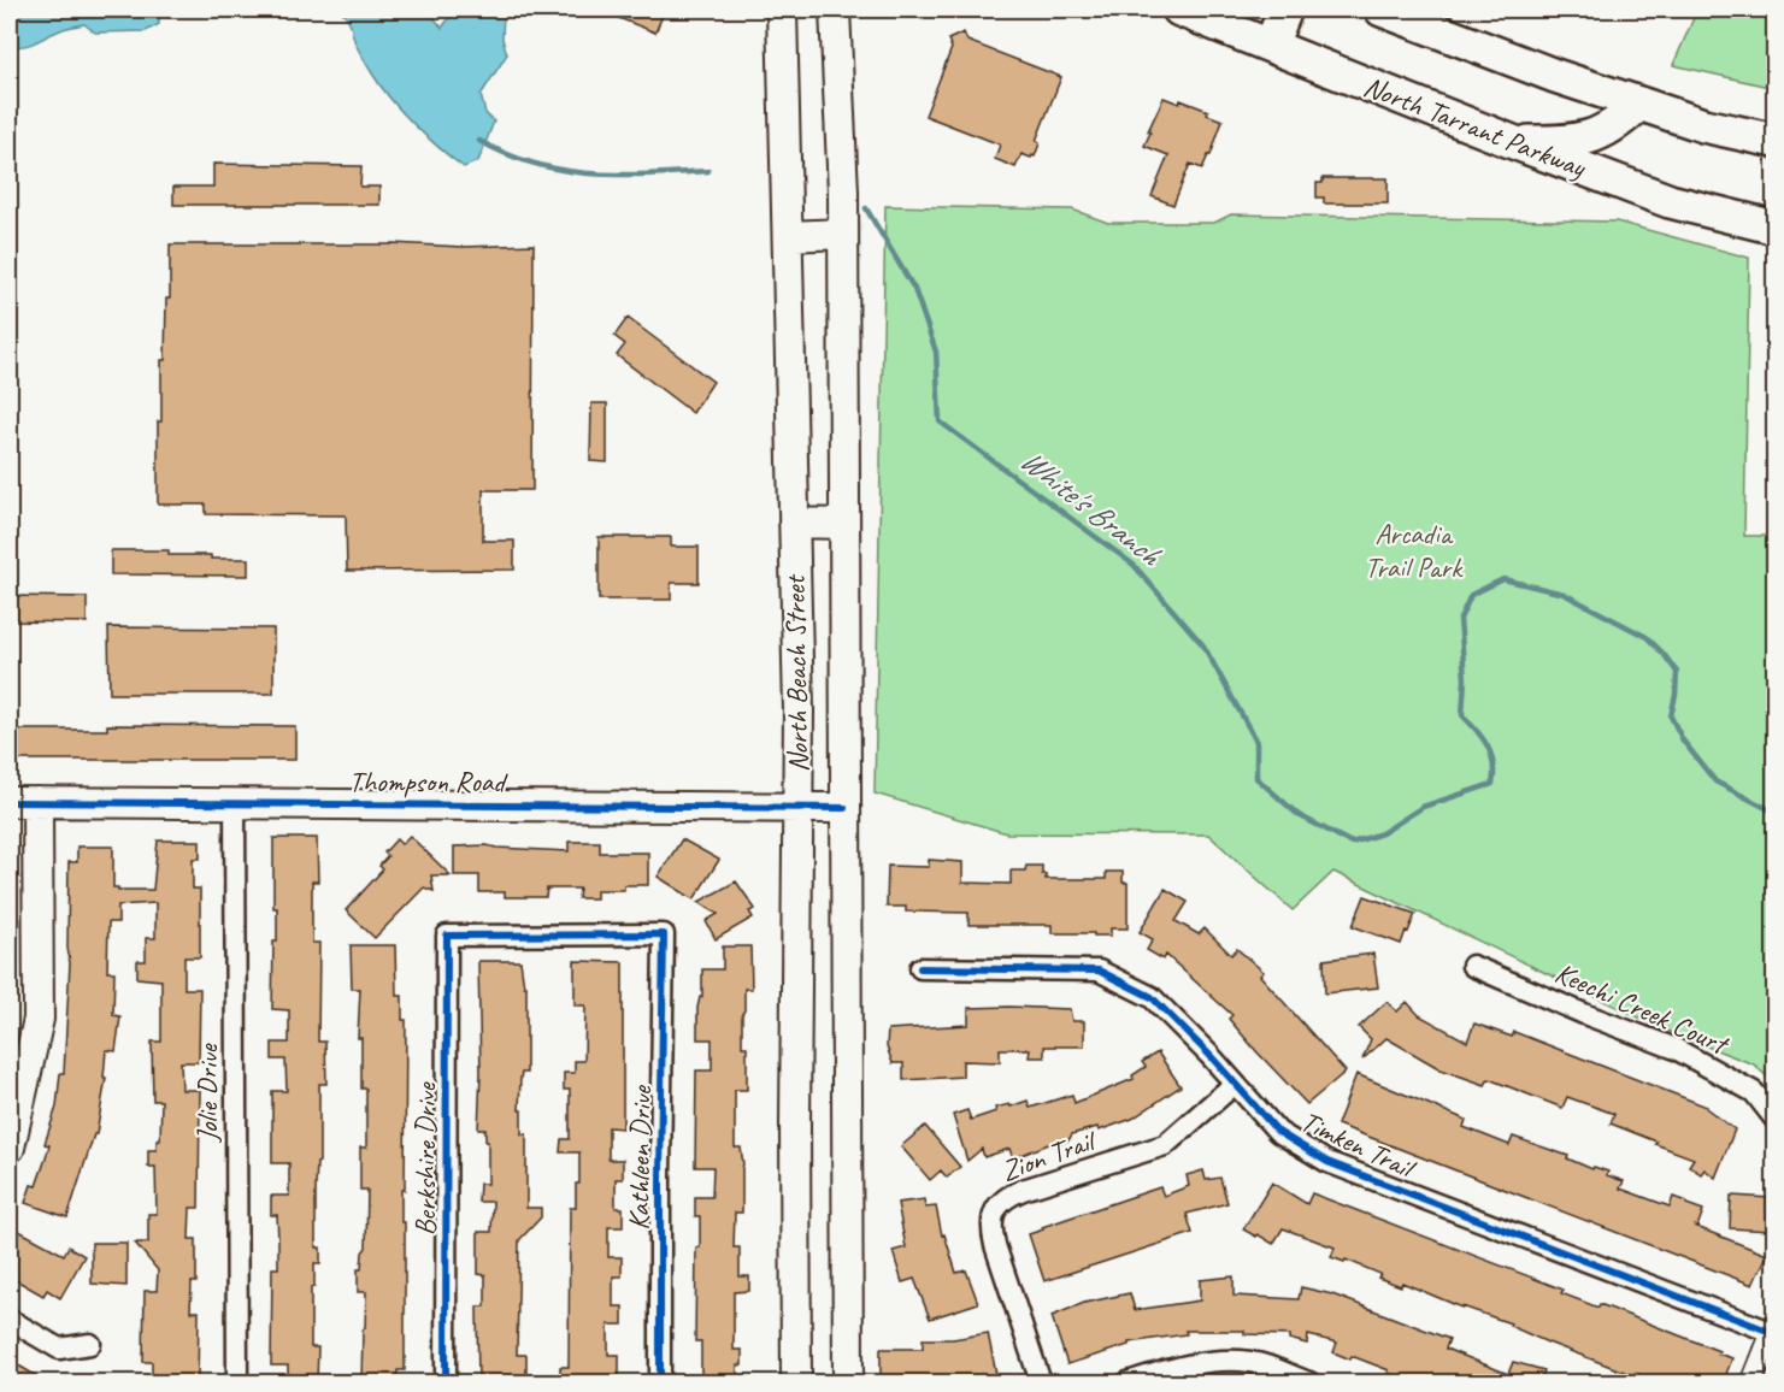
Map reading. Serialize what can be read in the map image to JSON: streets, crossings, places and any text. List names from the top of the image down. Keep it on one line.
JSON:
{"streets":{"main road":["North Tarrant Parkway","North Beach Street","Thompson Road"],"street":["Keechi Creek Court","Jolie Drive","Timken Trail","Zion Trail","Kathleen Drive","Berkshire Drive"]},"crossings":[["North Beach Street","Thompson Road"],["Thompson Road","Jolie Drive"],["Timken Trail","Zion Trail"],["Kathleen Drive","Berkshire Drive"]],"water":["White's Branch"],"parks":["Arcadia Trail Park"]}
